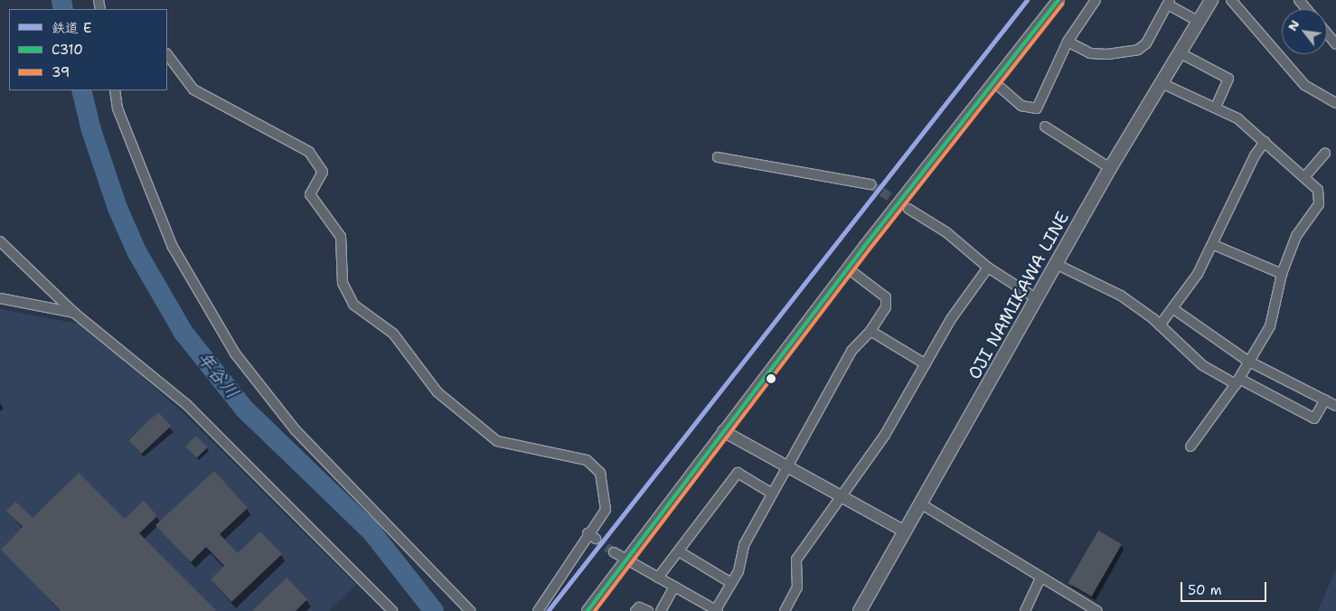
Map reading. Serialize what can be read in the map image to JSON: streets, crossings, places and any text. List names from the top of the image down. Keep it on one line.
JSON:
{"streets":{"main road":["OJI NAMIKAWA LINE"]},"water":["年谷川"],"lines":["rail line E","transit line C310","transit line 39"],"legend":["鉄道 E","C310","39"],"scale_bar":"50 m","north":"top left"}
